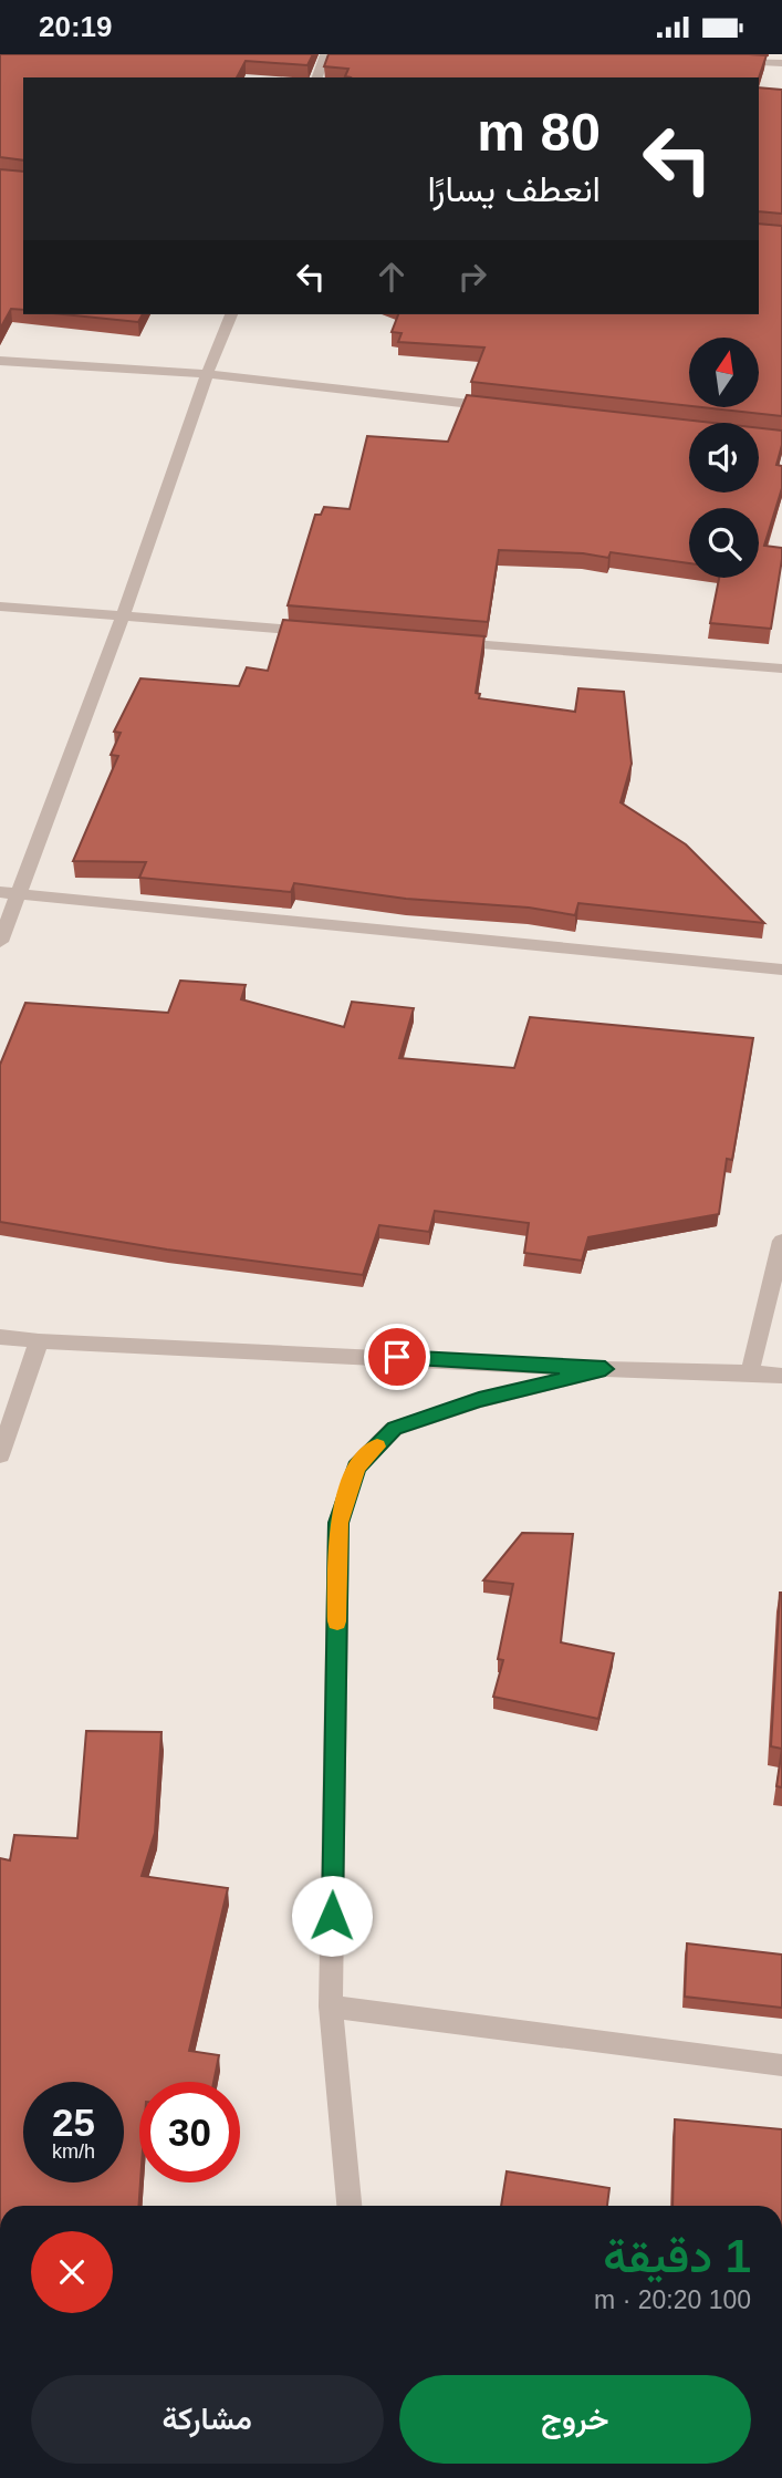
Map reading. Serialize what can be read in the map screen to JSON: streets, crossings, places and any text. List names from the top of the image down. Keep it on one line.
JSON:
{"north":"top","page":{"status":"20:19","turn":["80 m","انعطف يسارًا"],"speed":"25 km/h","limit":"30","heading":["1 دقيقة","100 m · 20:20"],"buttons":["خروج","مشاركة"]}}
